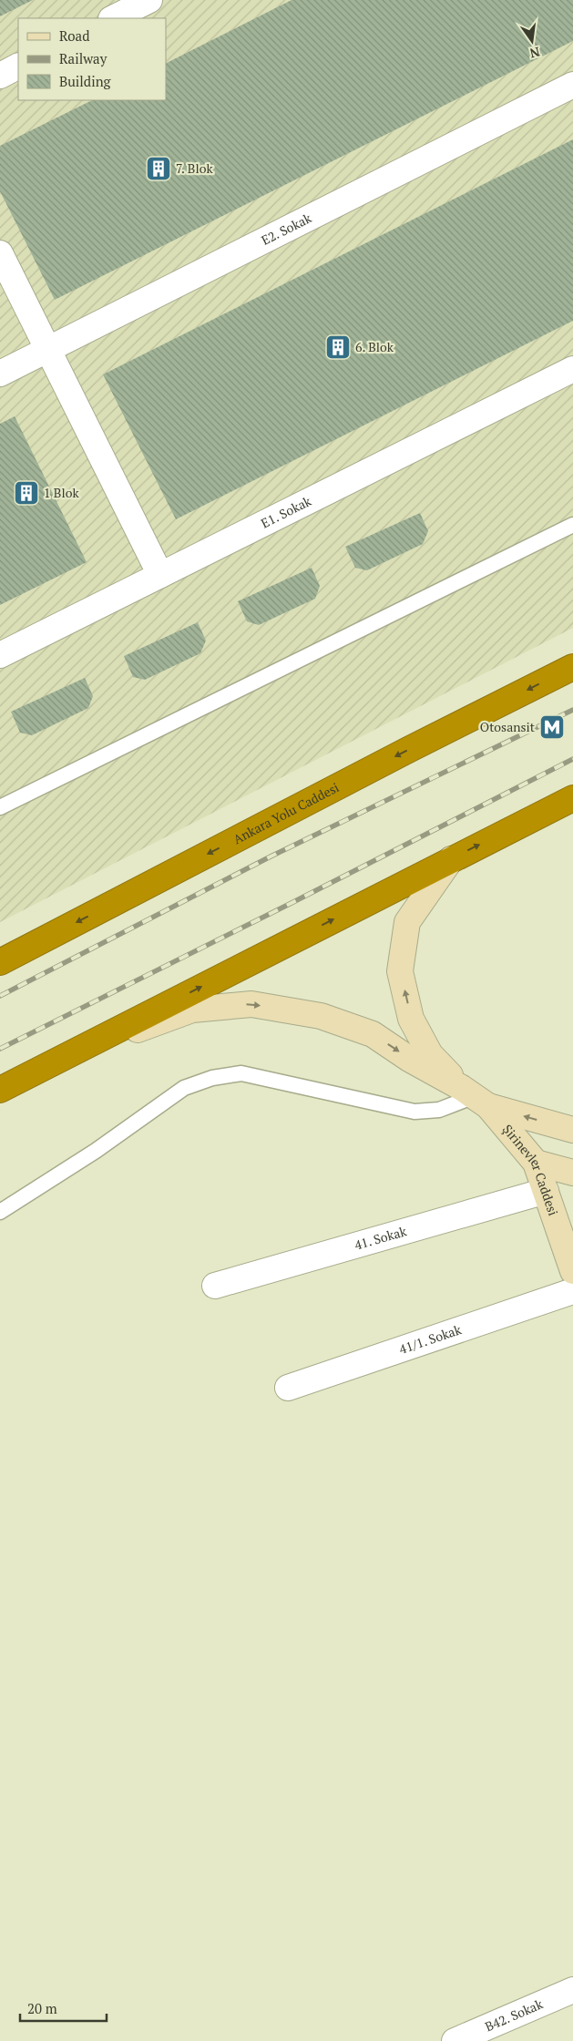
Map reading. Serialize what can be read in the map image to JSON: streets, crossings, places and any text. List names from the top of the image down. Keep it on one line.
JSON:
{"streets":{"highway":["Ankara Yolu Caddesi"],"main road":["Şirinevler Caddesi"],"street":["E2. Sokak","E1. Sokak","41. Sokak","41/1. Sokak","B42. Sokak"]},"crossings":[["Şirinevler Caddesi","41. Sokak"]],"one_way":["Şirinevler Caddesi"],"places":{"building":["7. Blok","6. Blok","1 Blok"],"metro station":["Otosansit"]},"legend":["Road","Railway","Building"],"scale_bar":"20 m","north":"bottom"}
